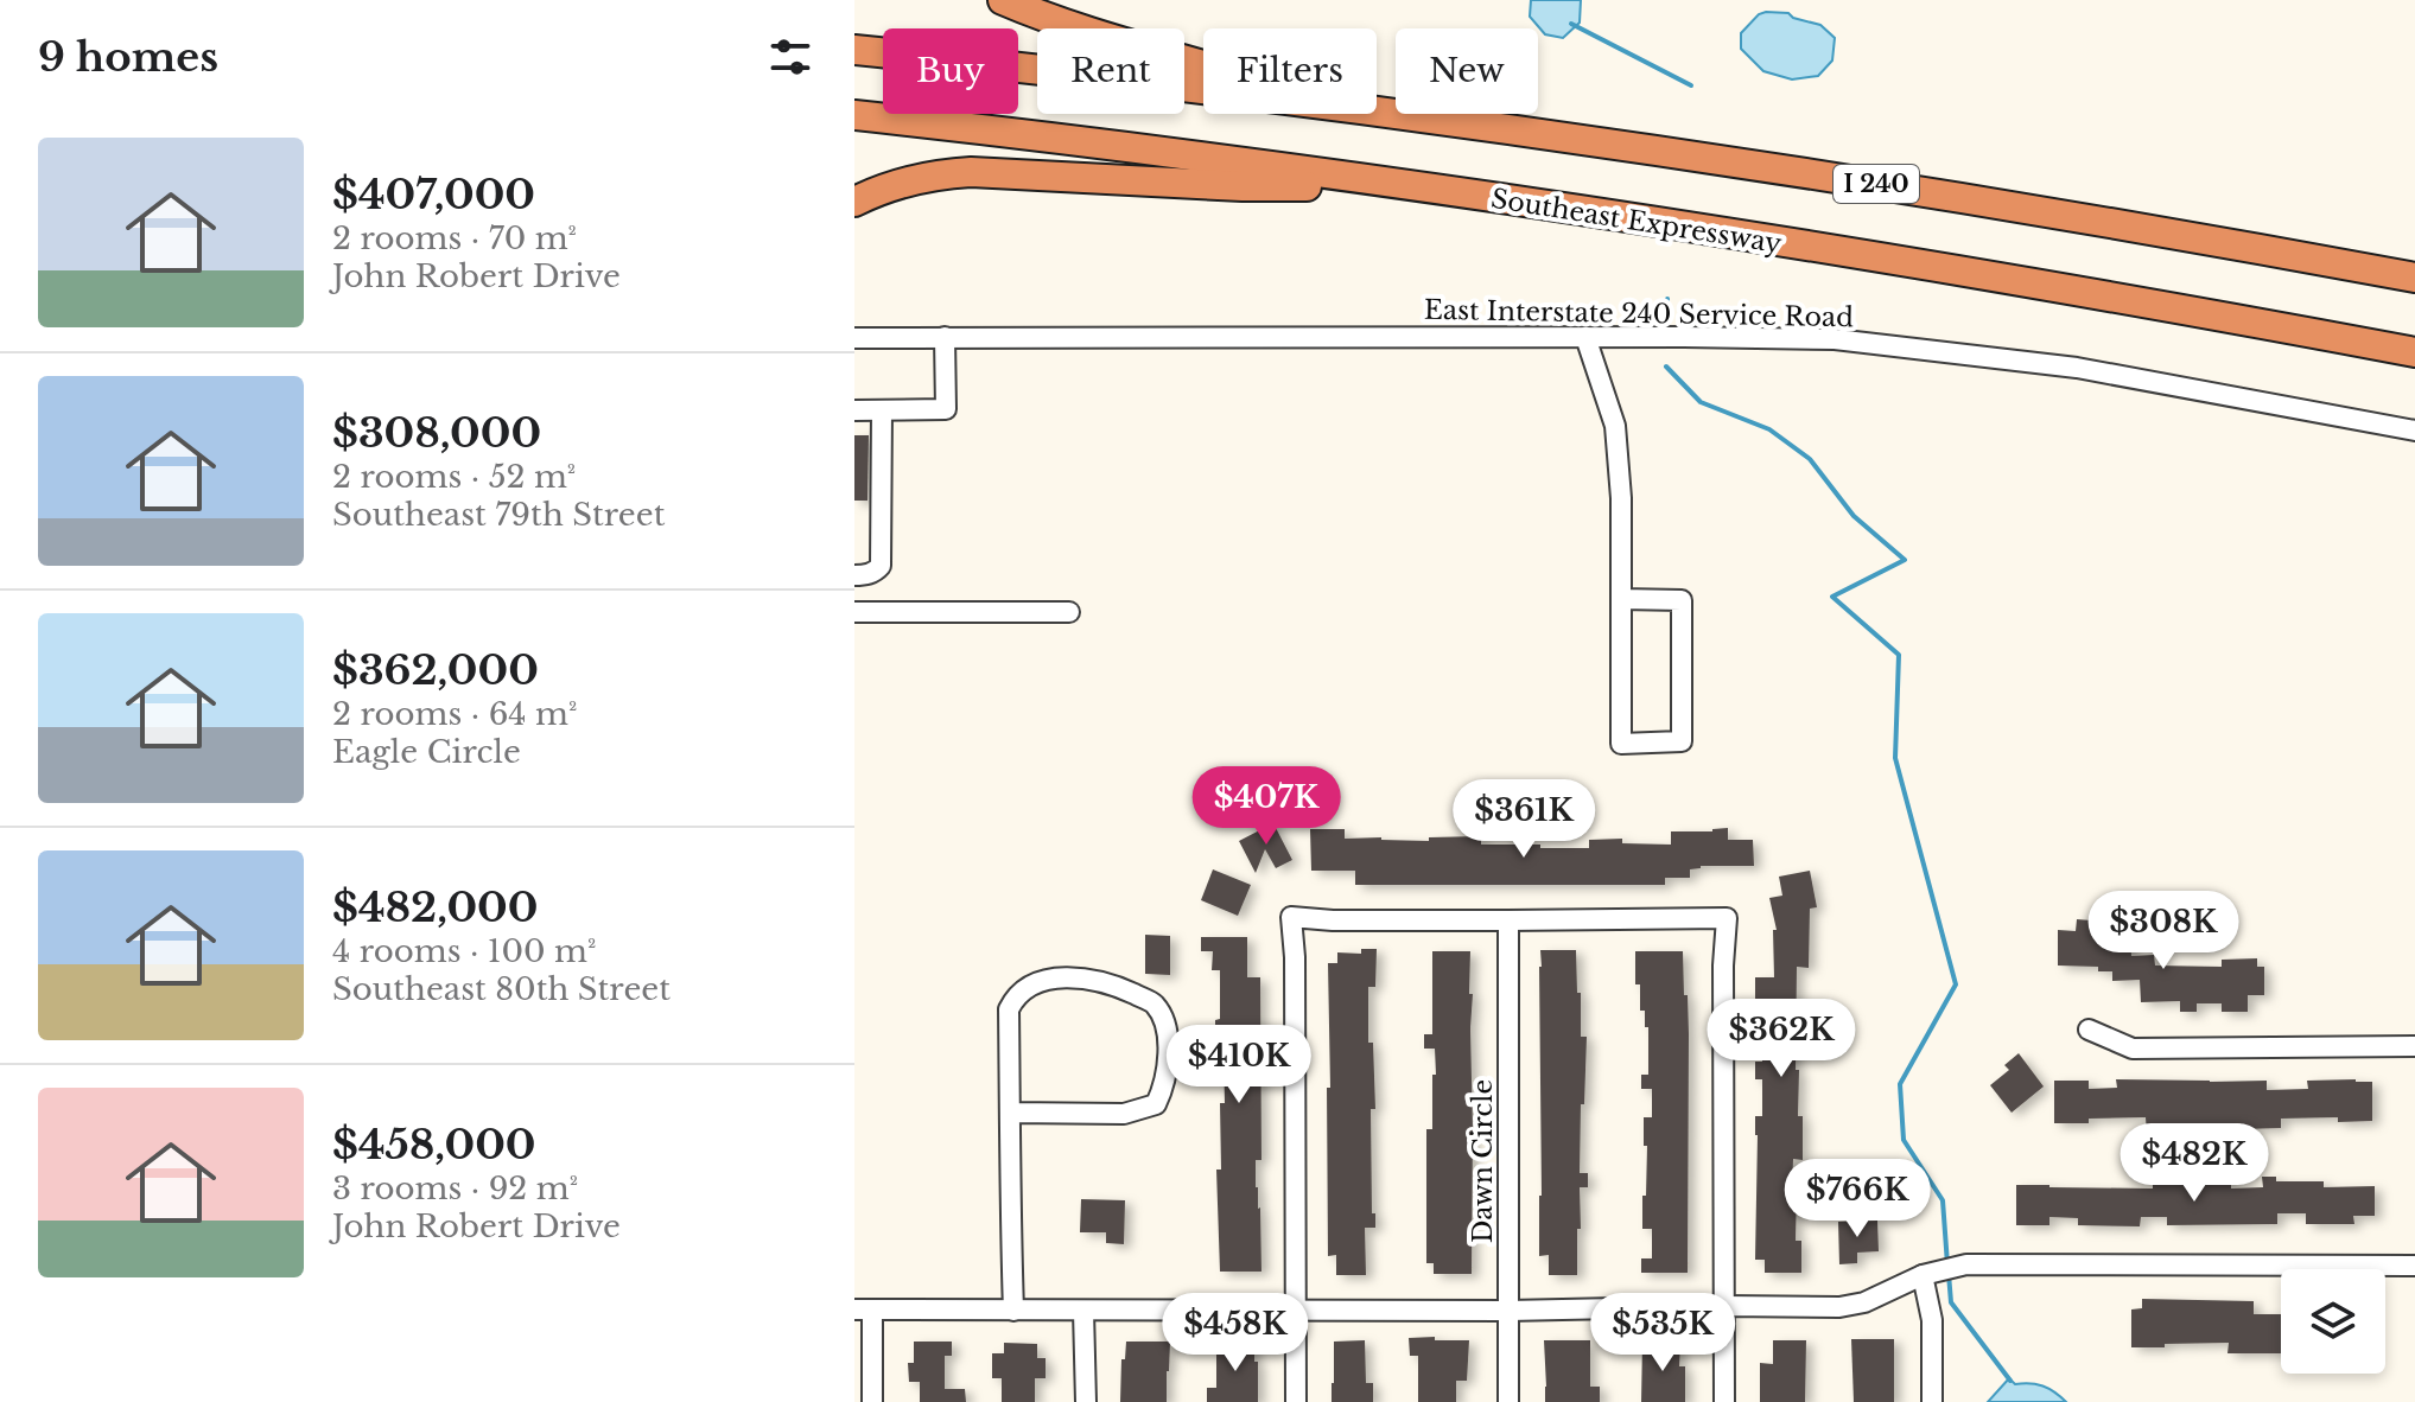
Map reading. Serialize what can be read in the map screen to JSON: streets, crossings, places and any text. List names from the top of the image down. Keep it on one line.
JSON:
{"streets":{"highway":["I 240","Southeast Expressway"],"street":["East Interstate 240 Service Road","Dawn Circle"]},"page":{"heading":"9 homes","chip":["Buy","Rent","Filters","New"],"list":[{"name":"$407,000","note":"2 rooms · 70 m² · John Robert Drive"},{"name":"$308,000","note":"2 rooms · 52 m² · Southeast 79th Street"},{"name":"$362,000","note":"2 rooms · 64 m² · Eagle Circle"},{"name":"$482,000","note":"4 rooms · 100 m² · Southeast 80th Street"},{"name":"$458,000","note":"3 rooms · 92 m² · John Robert Drive"}],"price":["$407K","$361K","$308K","$362K","$410K","$482K","$766K","$458K","$535K"]}}
